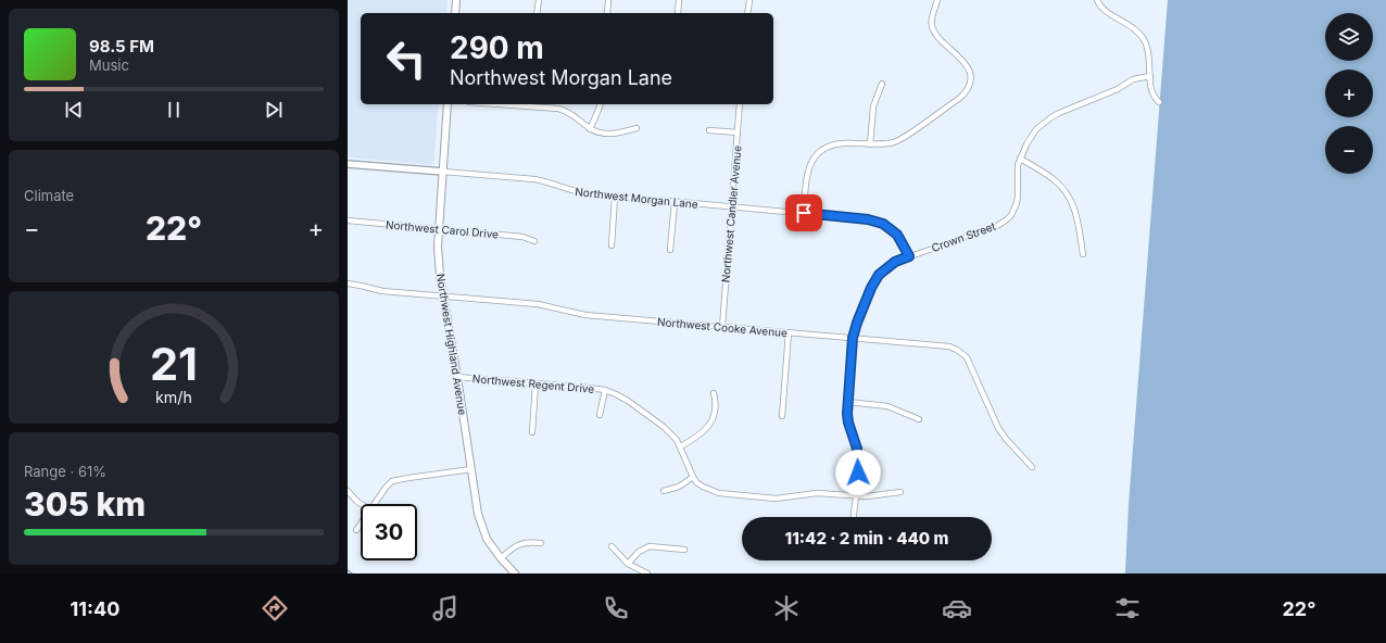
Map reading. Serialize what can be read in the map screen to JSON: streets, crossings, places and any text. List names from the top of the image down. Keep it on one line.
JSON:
{"streets":{"main road":["Northwest Highland Avenue"],"street":["Northwest Morgan Lane","Northwest Candler Avenue","Northwest Carol Drive","Crown Street","Northwest Cooke Avenue","Northwest Regent Drive"]},"crossings":[["Northwest Morgan Lane","Northwest Candler Avenue"],["Northwest Morgan Lane","Crown Street"],["Northwest Morgan Lane","Northwest Highland Avenue"],["Northwest Candler Avenue","Northwest Cooke Avenue"],["Northwest Carol Drive","Northwest Highland Avenue"],["Crown Street","Northwest Cooke Avenue"],["Northwest Cooke Avenue","Northwest Highland Avenue"],["Northwest Highland Avenue","Northwest Regent Drive"]],"page":{"map_buttons":["+","−"],"turn":["290 m","Northwest Morgan Lane"],"song":["98.5 FM","Music"],"tile":["Climate",["Range · 61%","305 km"]],"heat":["−","22°","+"],"limit":"30","trip":"11:42 · 2 min · 440 m","tabs":["11:40","22°"],"gauge":["21","km/h"]}}
